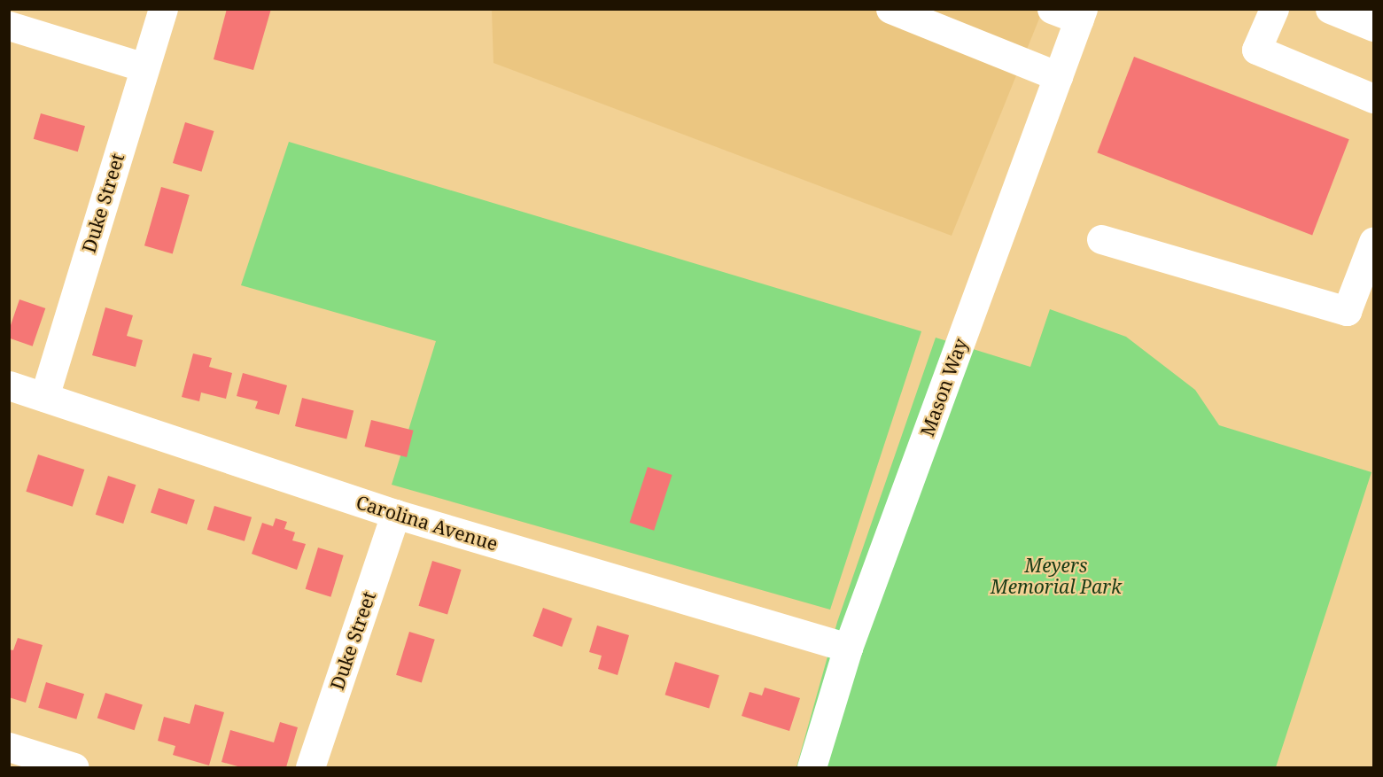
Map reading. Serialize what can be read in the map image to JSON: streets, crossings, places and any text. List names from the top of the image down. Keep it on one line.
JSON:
{"streets":{"street":["Duke Street","Mason Way","Carolina Avenue"]},"crossings":[["Duke Street","Carolina Avenue"],["Mason Way","Carolina Avenue"]],"parks":["Meyers Memorial Park"]}
